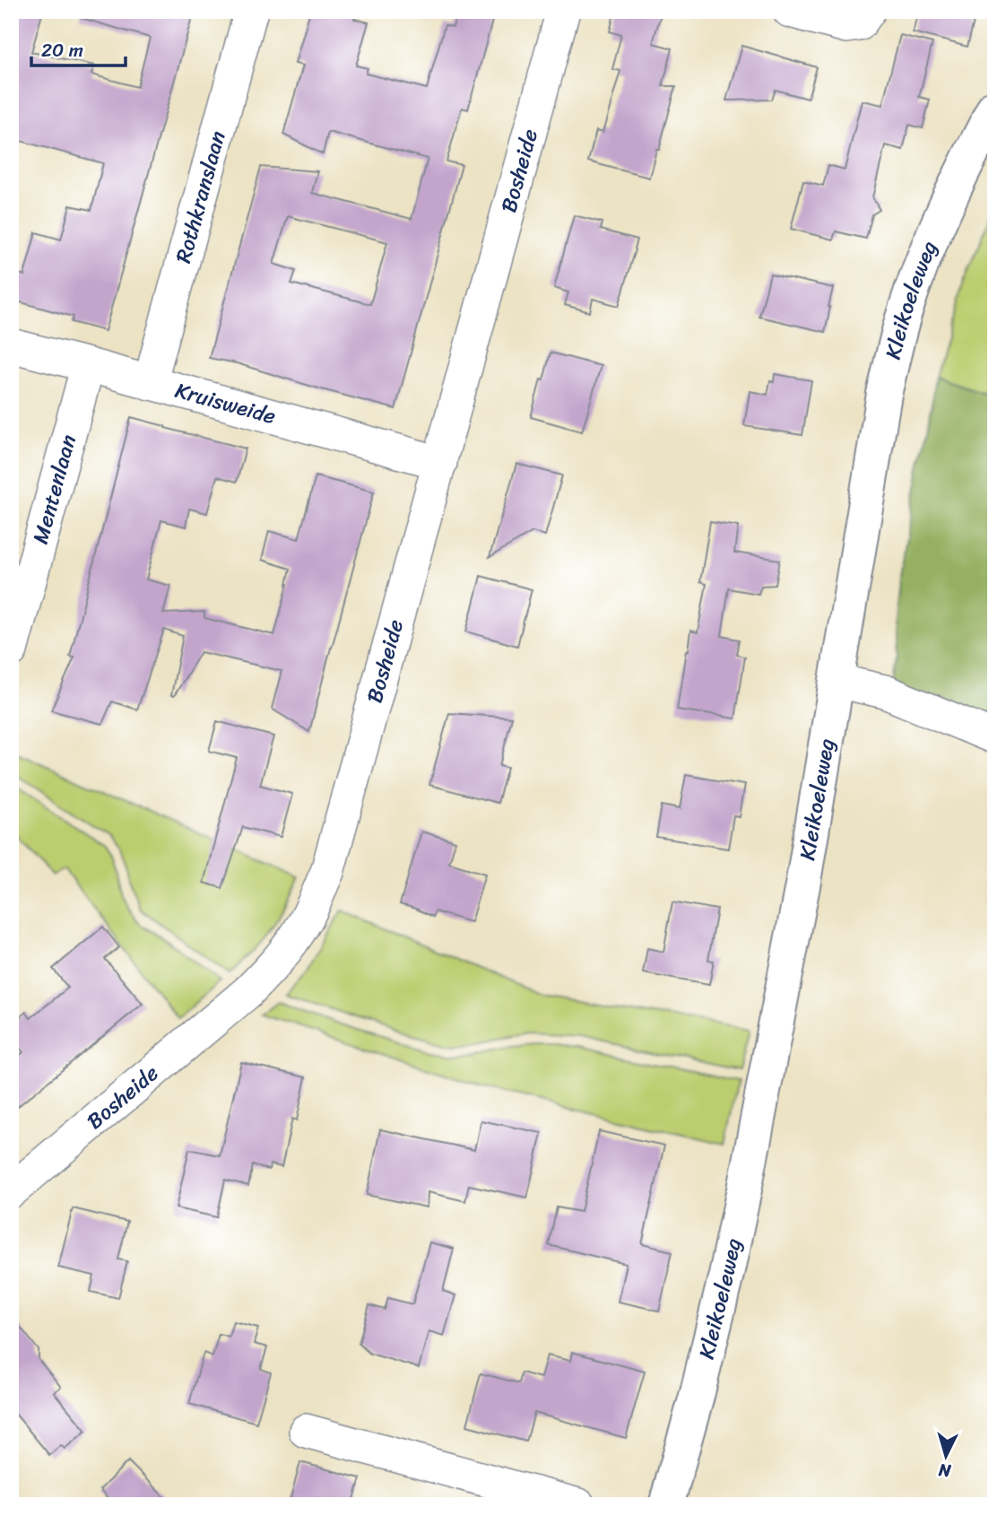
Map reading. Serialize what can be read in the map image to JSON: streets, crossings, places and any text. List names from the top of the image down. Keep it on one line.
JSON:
{"streets":{"street":["Bosheide","Rothkranslaan","Kleikoeleweg","Kruisweide","Mentenlaan"]},"crossings":[["Bosheide","Kruisweide"],["Rothkranslaan","Kruisweide"],["Kruisweide","Mentenlaan"]],"scale_bar":"20 m","north":"bottom"}
